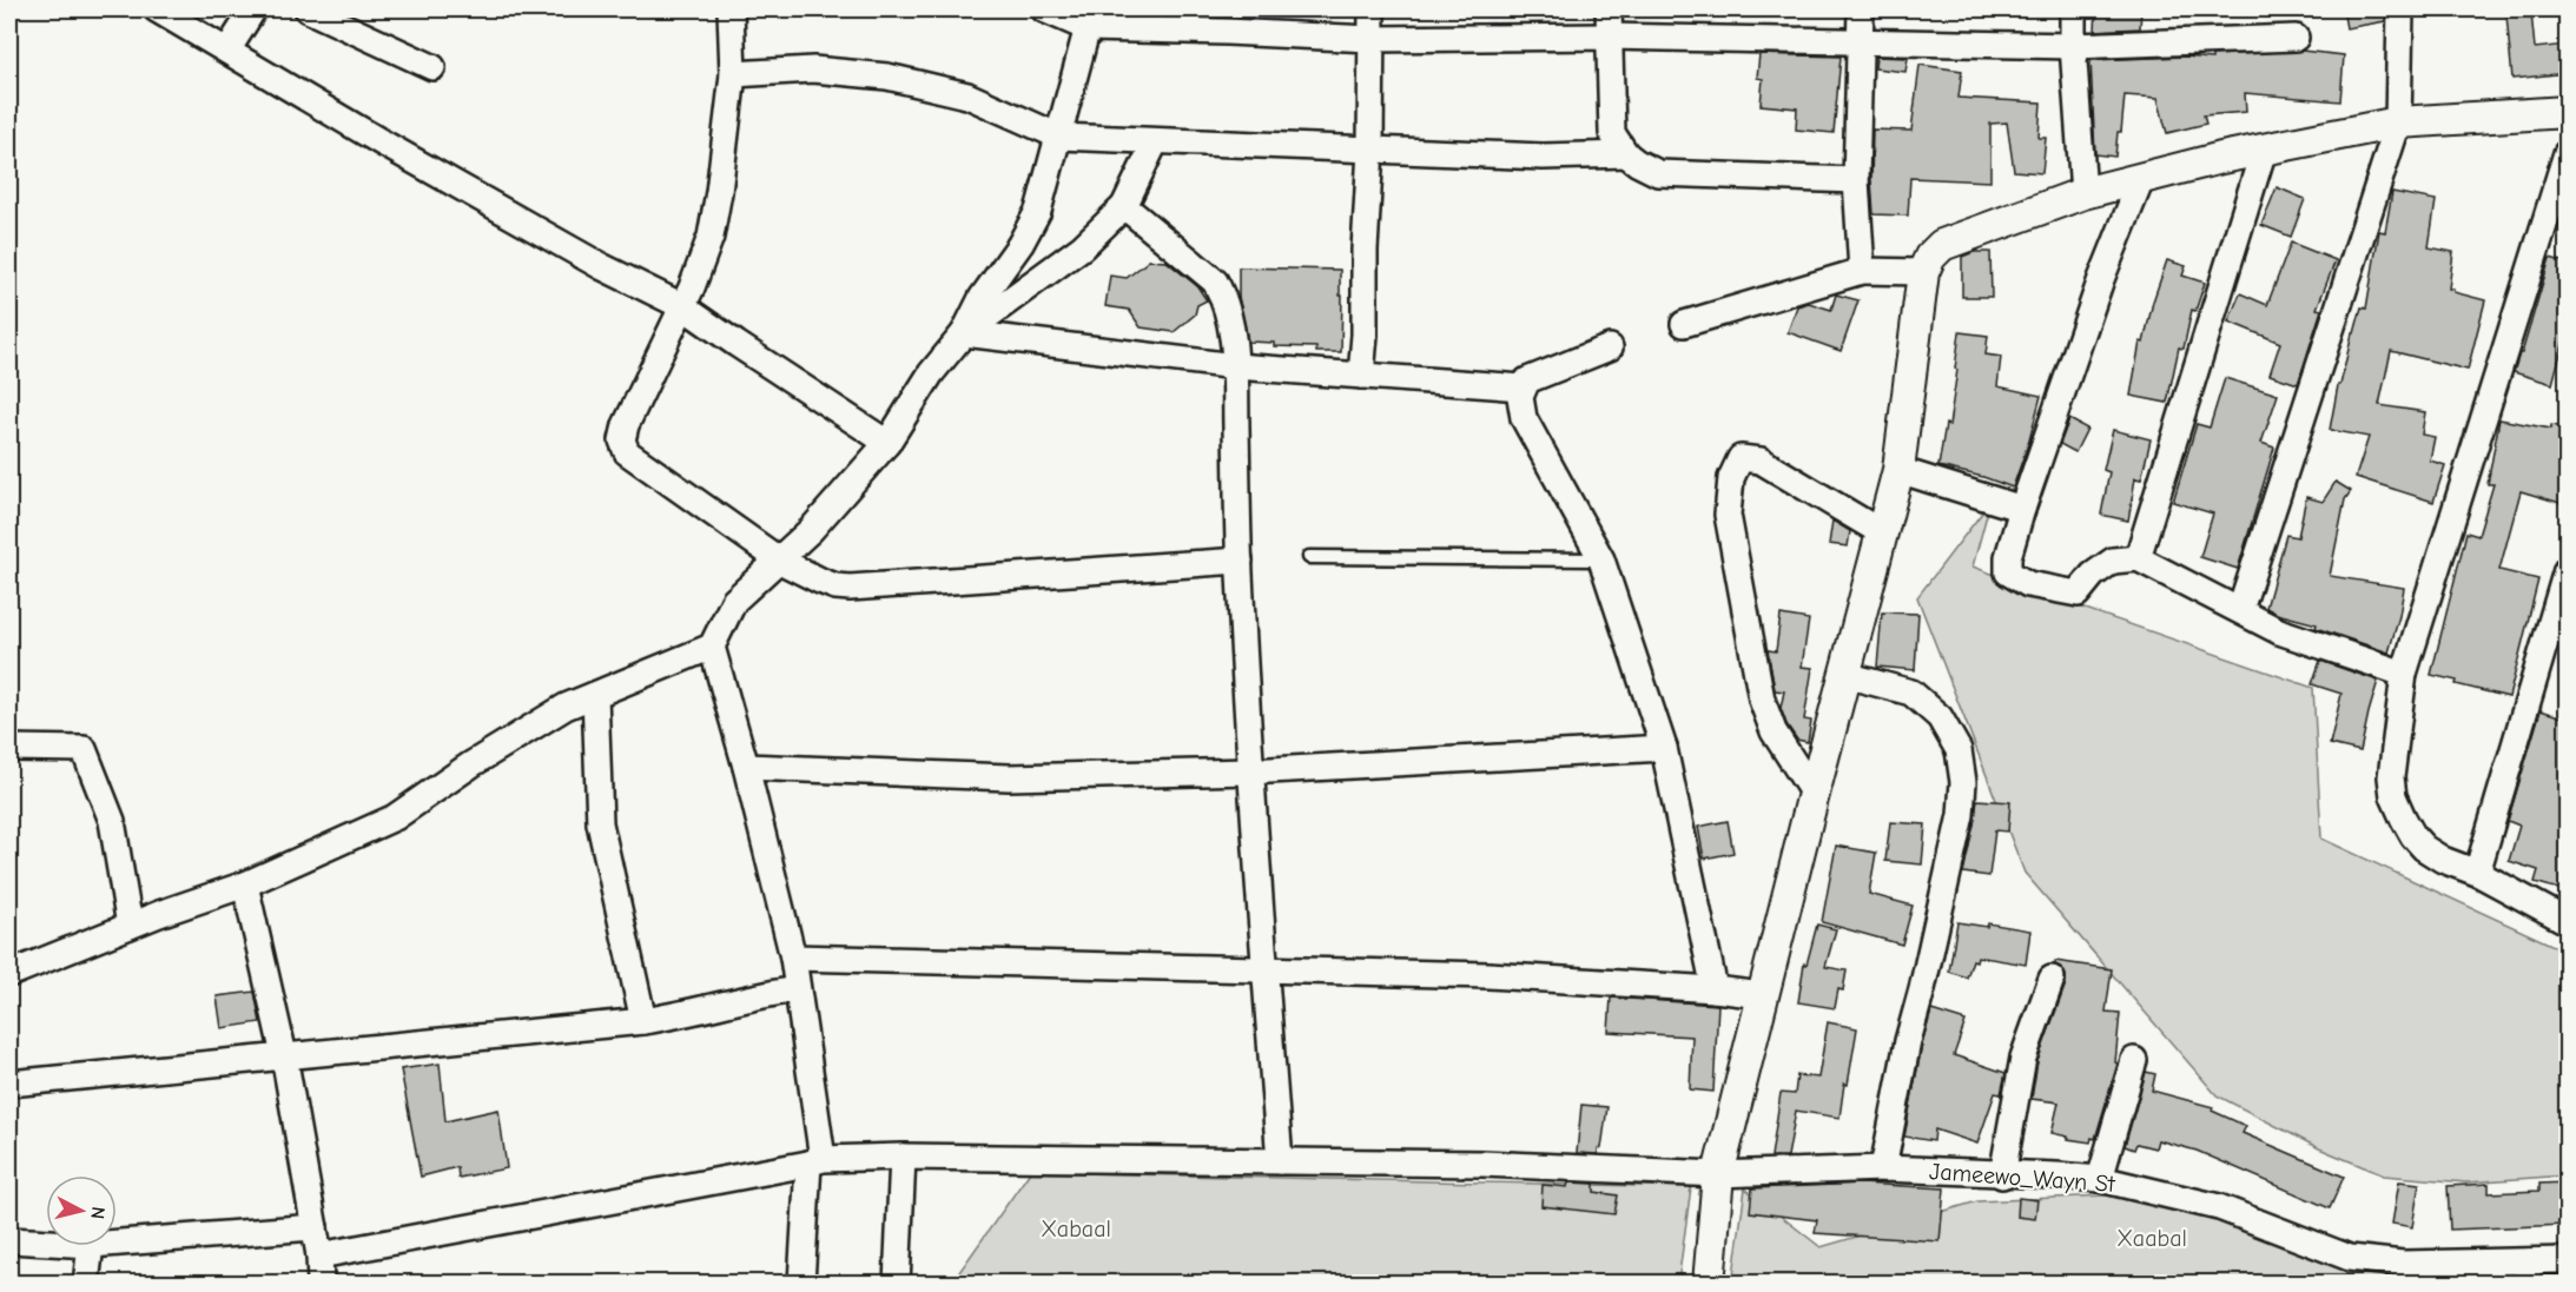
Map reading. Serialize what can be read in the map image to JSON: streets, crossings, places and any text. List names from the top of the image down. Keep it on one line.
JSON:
{"streets":{"street":["Jameewo_Wayn St"]},"parks":["Xabaal","Xaabal"],"north":"right"}
